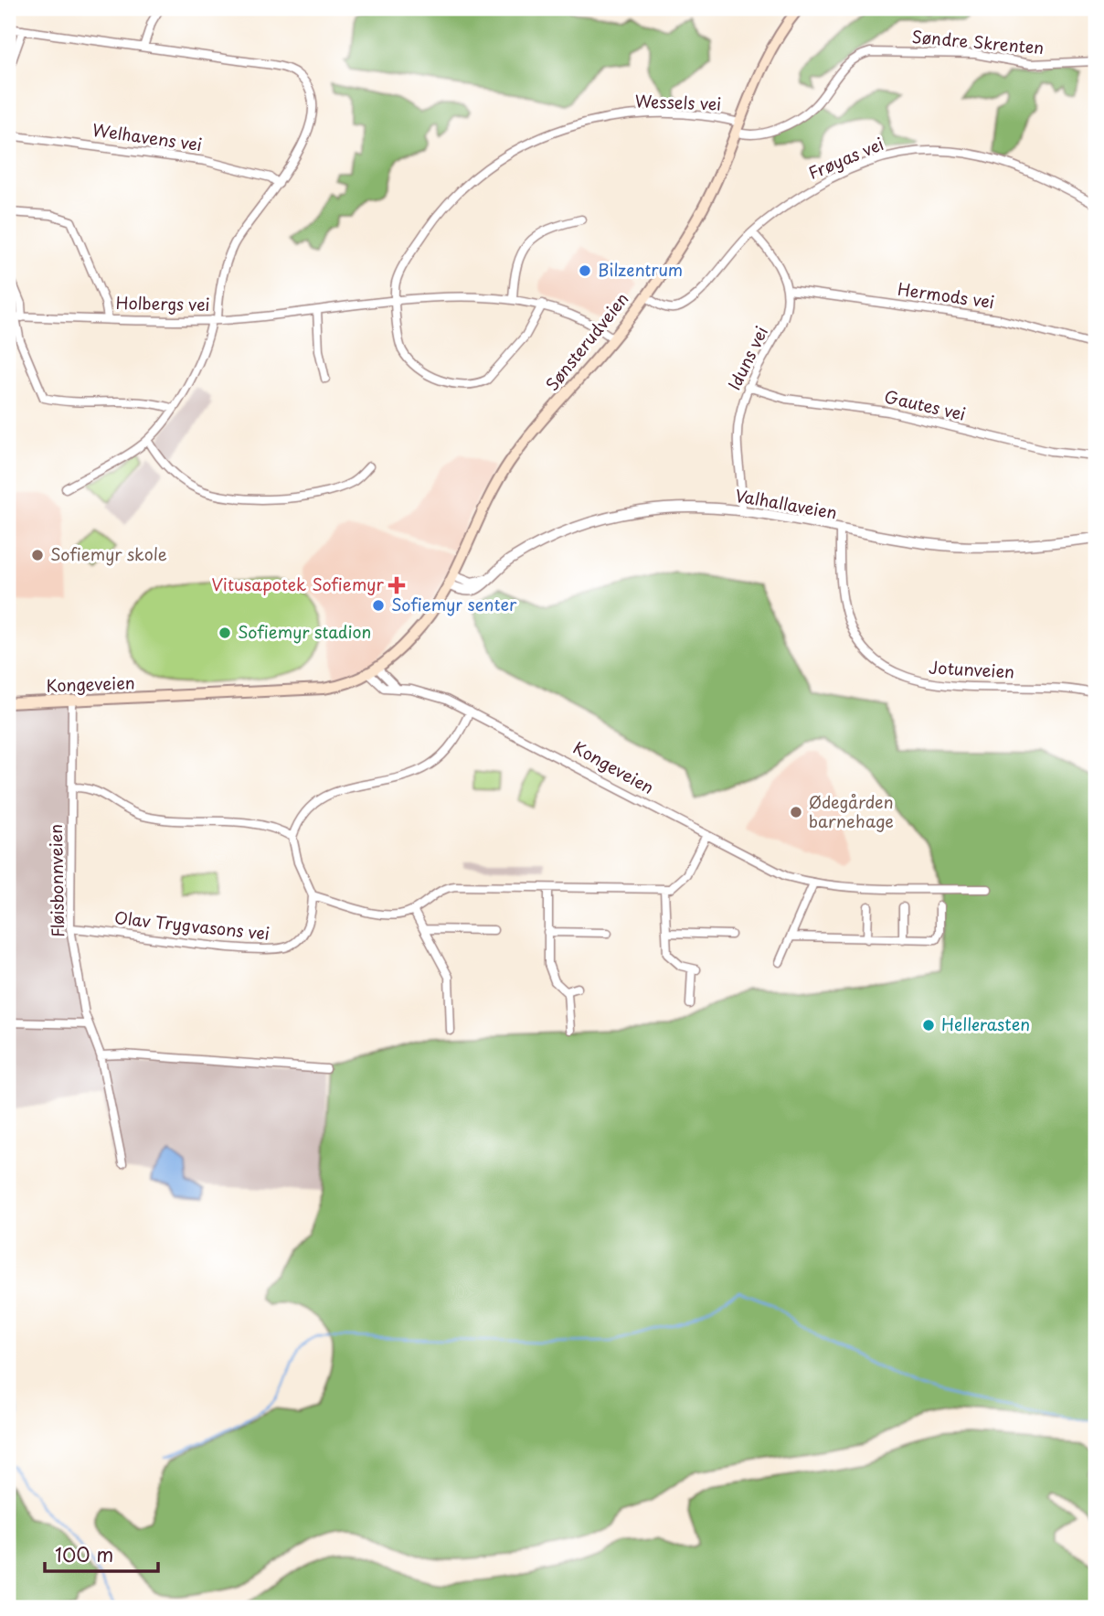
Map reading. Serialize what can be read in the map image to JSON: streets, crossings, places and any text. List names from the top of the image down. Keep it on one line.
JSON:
{"streets":{"main road":["Sønsterudveien","Kongeveien"],"street":["Søndre Skrenten","Wessels vei","Welhavens vei","Frøyas vei","Hermods vei","Holbergs vei","Iduns vei","Gautes vei","Valhallaveien","Jotunveien","Fløisbonnveien","Olav Trygvasons vei"]},"crossings":[["Søndre Skrenten","Wessels vei"],["Søndre Skrenten","Sønsterudveien"],["Wessels vei","Holbergs vei"],["Wessels vei","Sønsterudveien"],["Frøyas vei","Sønsterudveien"],["Hermods vei","Iduns vei"],["Holbergs vei","Sønsterudveien"],["Sønsterudveien","Valhallaveien"],["Sønsterudveien","Kongeveien"],["Iduns vei","Gautes vei"],["Iduns vei","Valhallaveien"],["Valhallaveien","Jotunveien"],["Kongeveien","Fløisbonnveien"],["Fløisbonnveien","Olav Trygvasons vei"]],"places":{"other":["Bilzentrum","Sofiemyr skole","Sofiemyr senter","Sofiemyr stadion","Ødegården barnehage","Hellerasten"],"health":["Vitusapotek Sofiemyr"]},"scale_bar":"100 m"}
